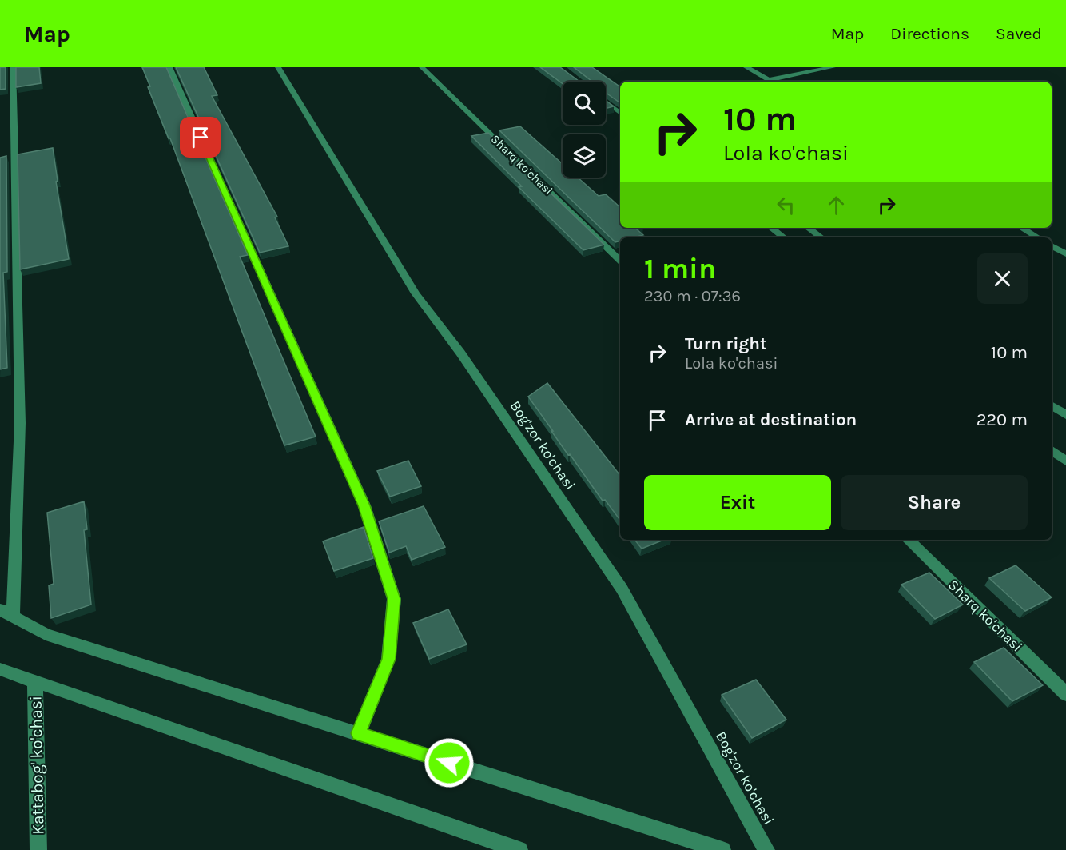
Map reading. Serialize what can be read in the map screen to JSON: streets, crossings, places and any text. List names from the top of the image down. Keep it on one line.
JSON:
{"streets":{"street":["Sharq ko'chasi","Bog'zor ko'chasi","Kattabog' ko'chasi"]},"page":{"header":"Map","nav":["Map","Directions","Saved"],"turn":["10 m","Lola ko'chasi"],"heading":["1 min","230 m · 07:36"],"list":[{"name":"Turn right","note":"Lola ko'chasi","value":"10 m"},{"name":"Arrive at destination","value":"220 m"}],"buttons":["Exit","Share"]}}
